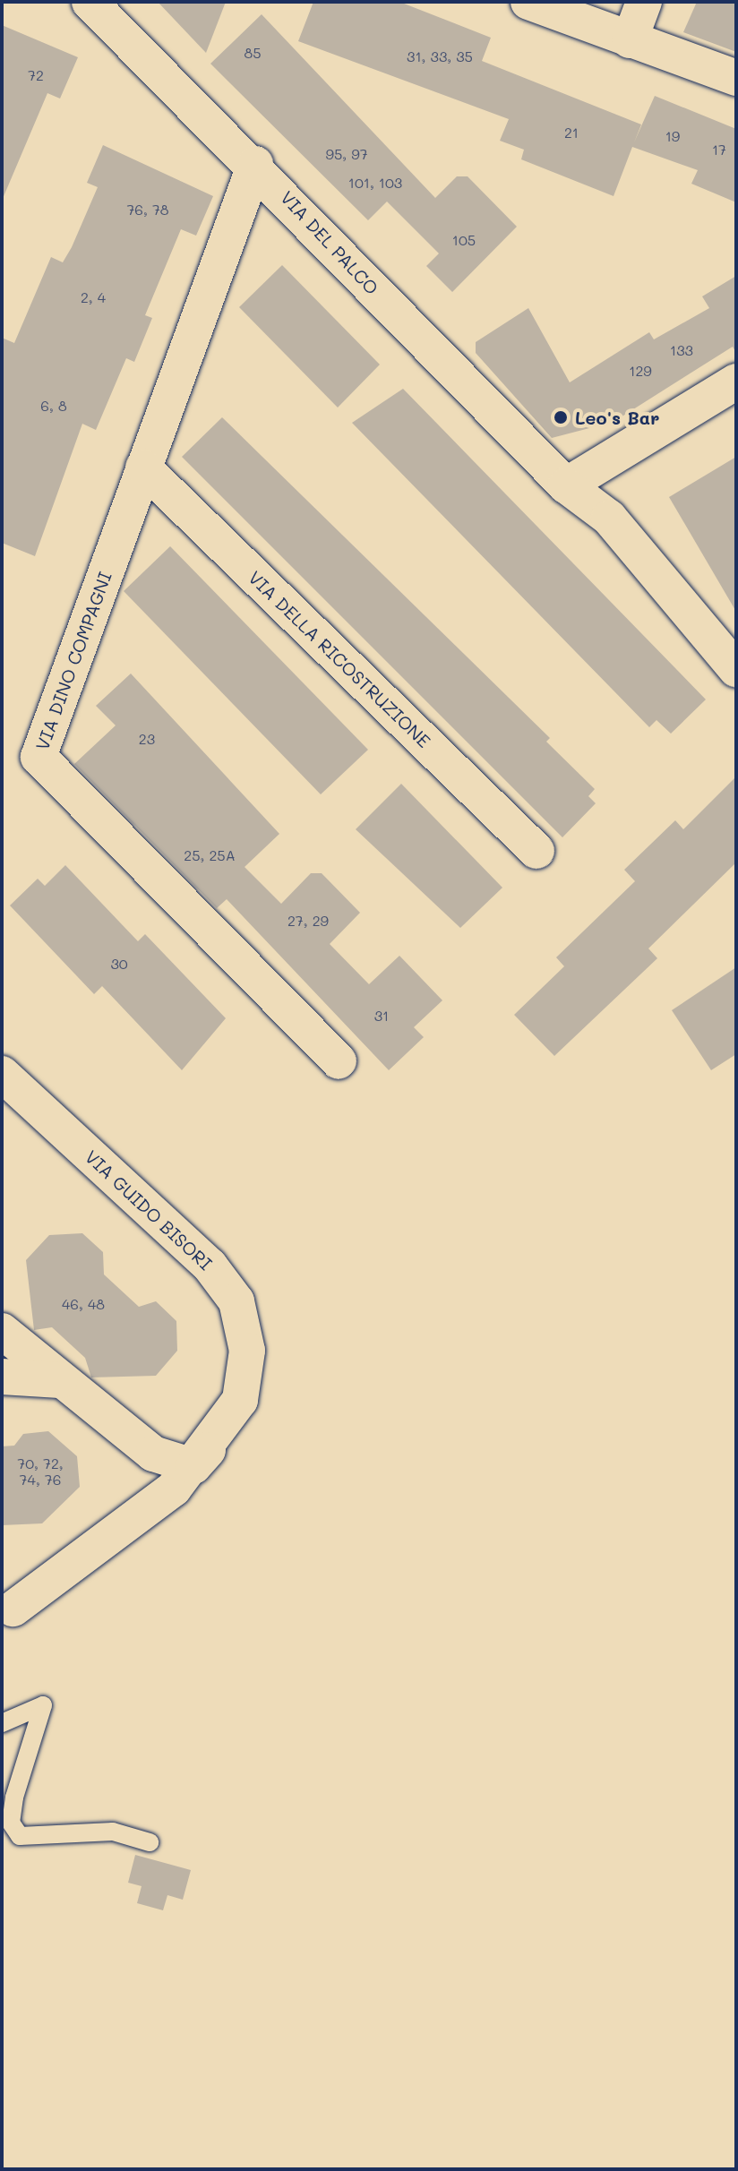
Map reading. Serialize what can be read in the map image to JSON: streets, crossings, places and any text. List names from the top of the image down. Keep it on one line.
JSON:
{"streets":{"street":["VIA DEL PALCO","VIA DELLA RICOSTRUZIONE","VIA DINO COMPAGNI","VIA GUIDO BISORI"]},"crossings":[["VIA DEL PALCO","VIA DINO COMPAGNI"],["VIA DELLA RICOSTRUZIONE","VIA DINO COMPAGNI"]],"places":["Leo's Bar"],"house_numbers":["85","31, 33, 35","72","21","19","17","95, 97","101, 103","76, 78","105","2, 4","133","129","6, 8","23","25, 25A","27, 29","30","31","46, 48","70, 72, 74, 76"]}
